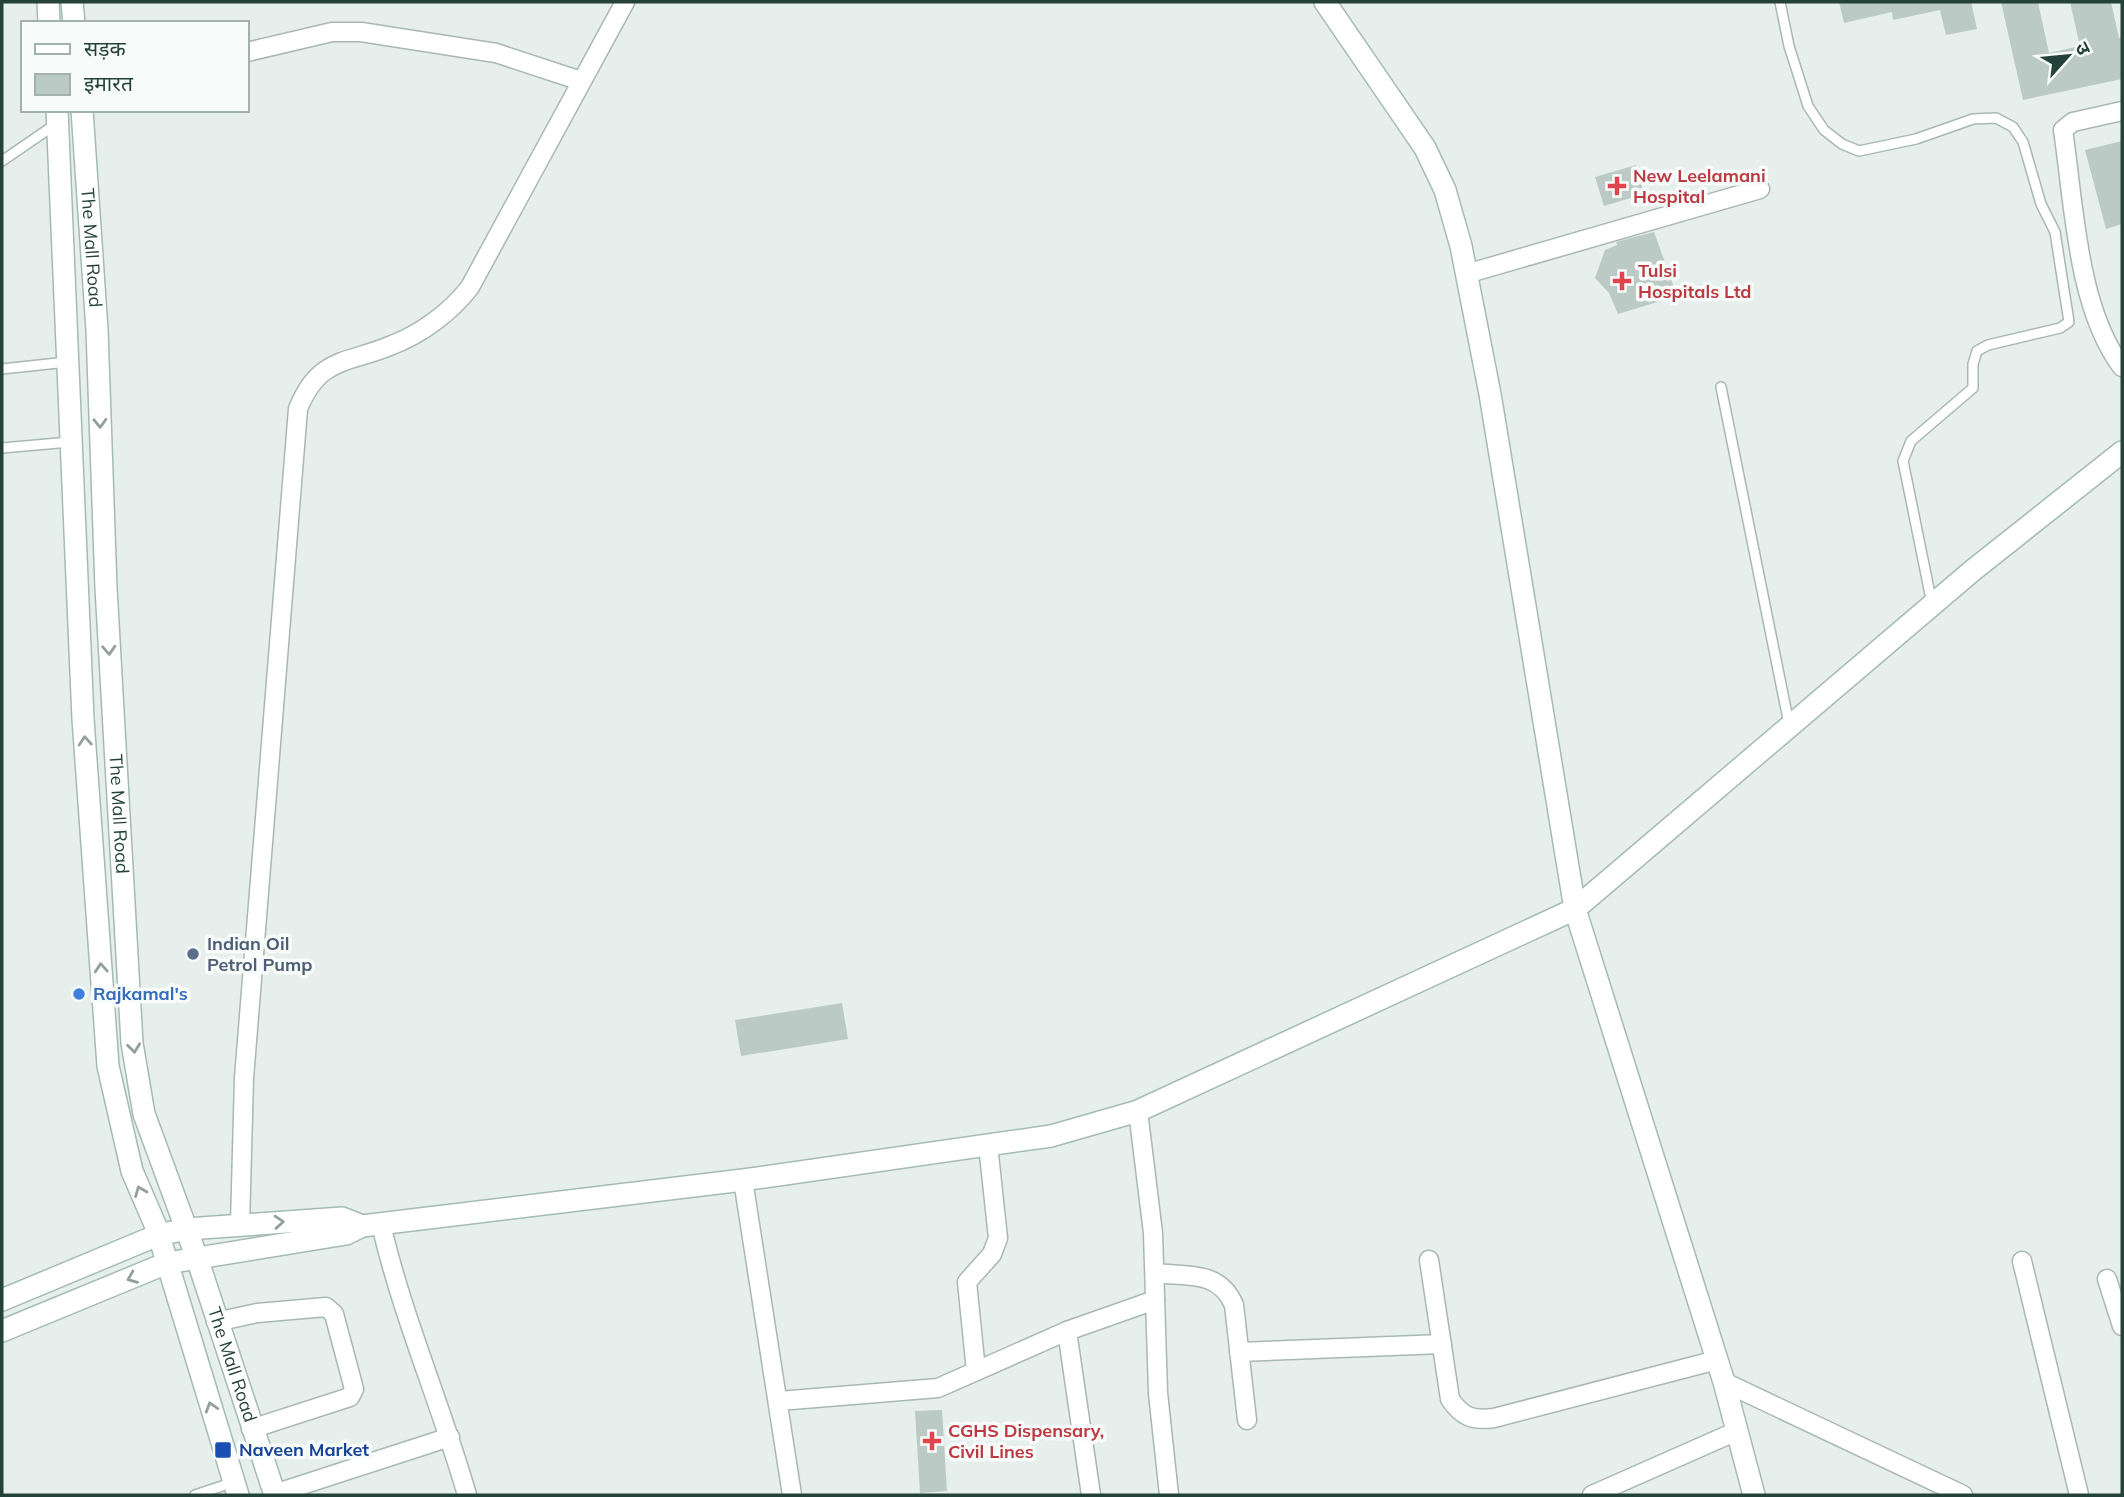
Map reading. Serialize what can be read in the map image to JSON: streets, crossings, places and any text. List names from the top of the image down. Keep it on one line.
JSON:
{"streets":{"street":["The Mall Road"]},"places":{"health":["New Leelamani Hospital","Tulsi Hospitals Ltd","CGHS Dispensary, Civil Lines"],"other":["Indian Oil Petrol Pump","Rajkamal's"],"transit":["Naveen Market"]},"legend":["सड़क","इमारत"],"north":"top right"}
